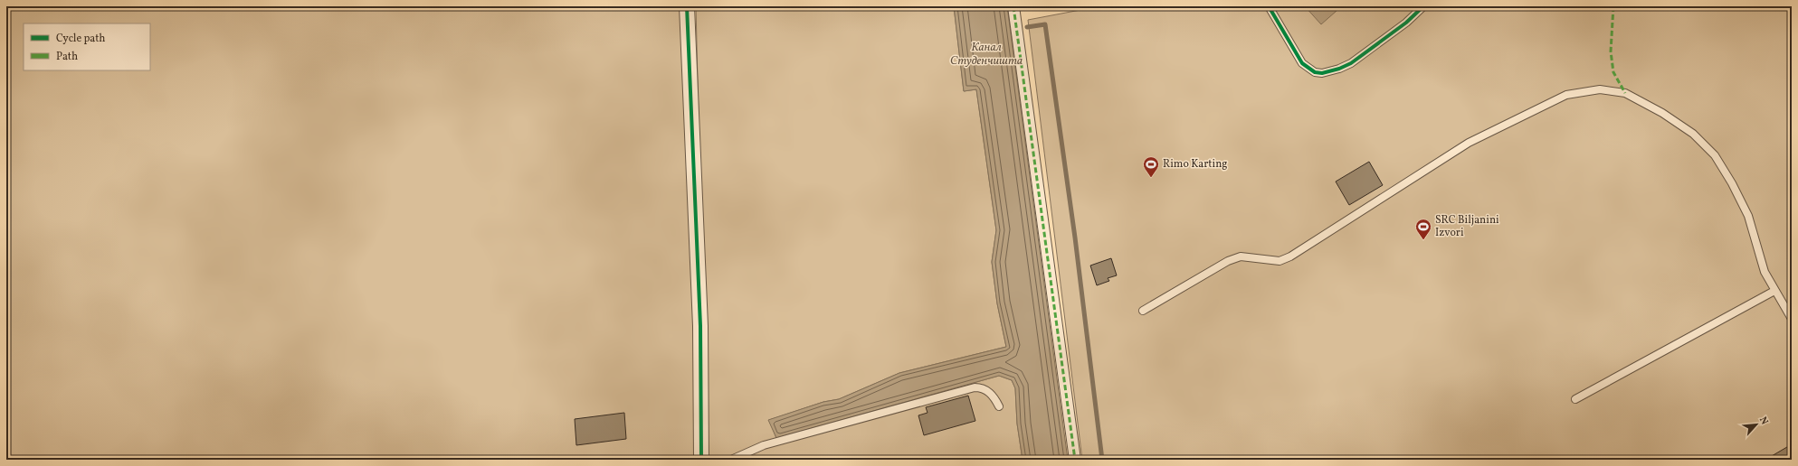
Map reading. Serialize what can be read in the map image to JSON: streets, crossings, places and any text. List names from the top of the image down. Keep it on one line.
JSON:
{"water":["Канал Студенчишта"],"places":{"sports":["Rimo Karting","SRC Biljanini Izvori"]},"legend":["Cycle path","Path"],"north":"top right"}
